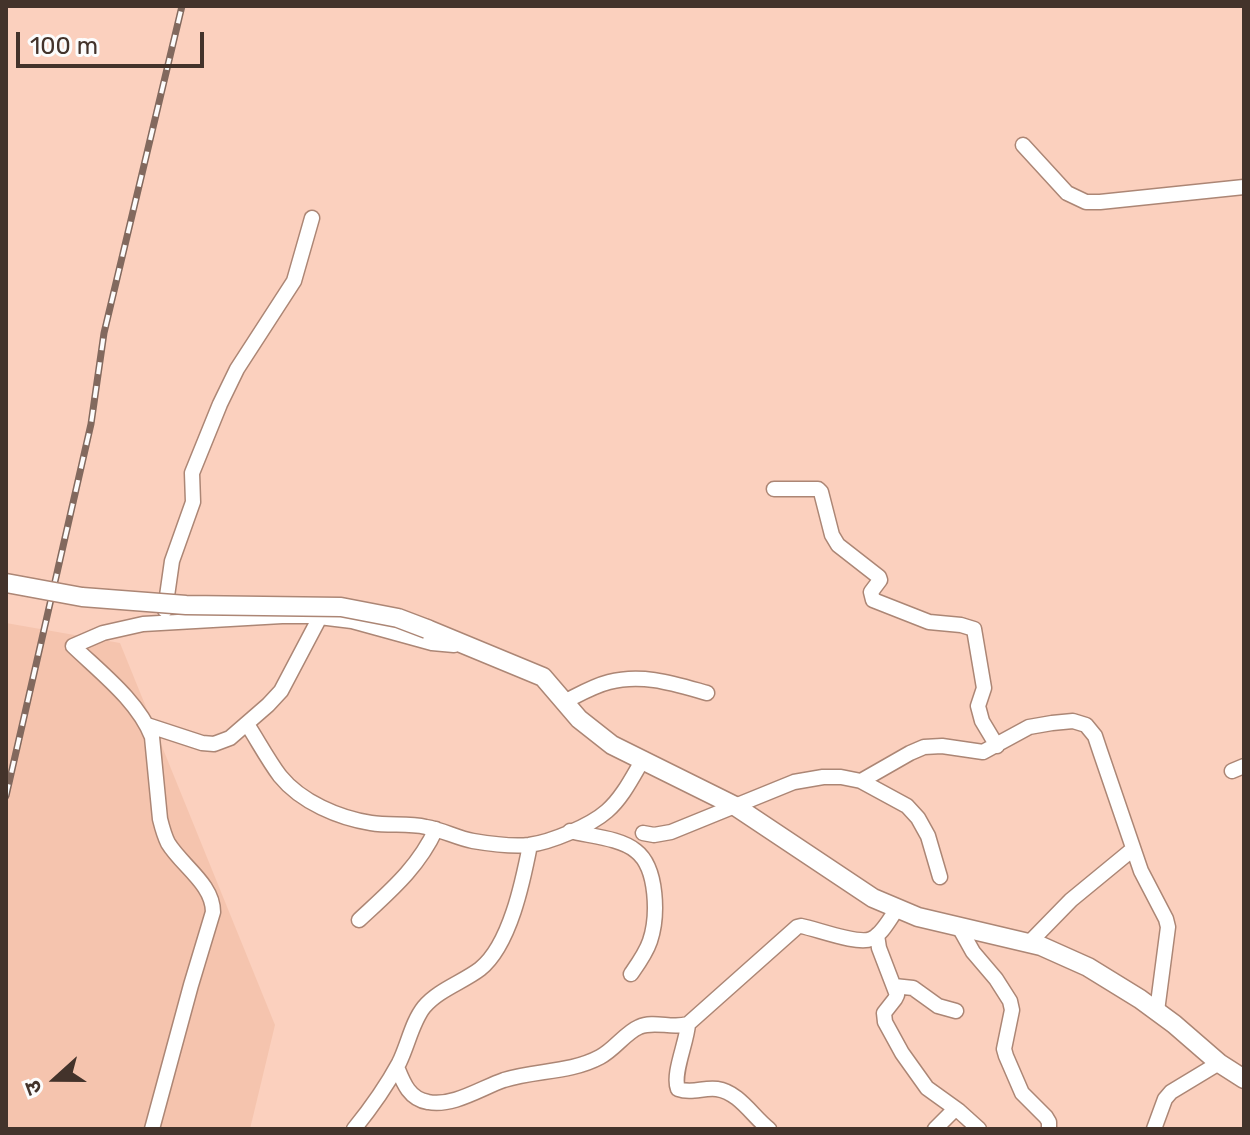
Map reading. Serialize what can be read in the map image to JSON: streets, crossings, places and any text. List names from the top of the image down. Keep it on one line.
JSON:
{"scale_bar":"100 m","north":"left"}
